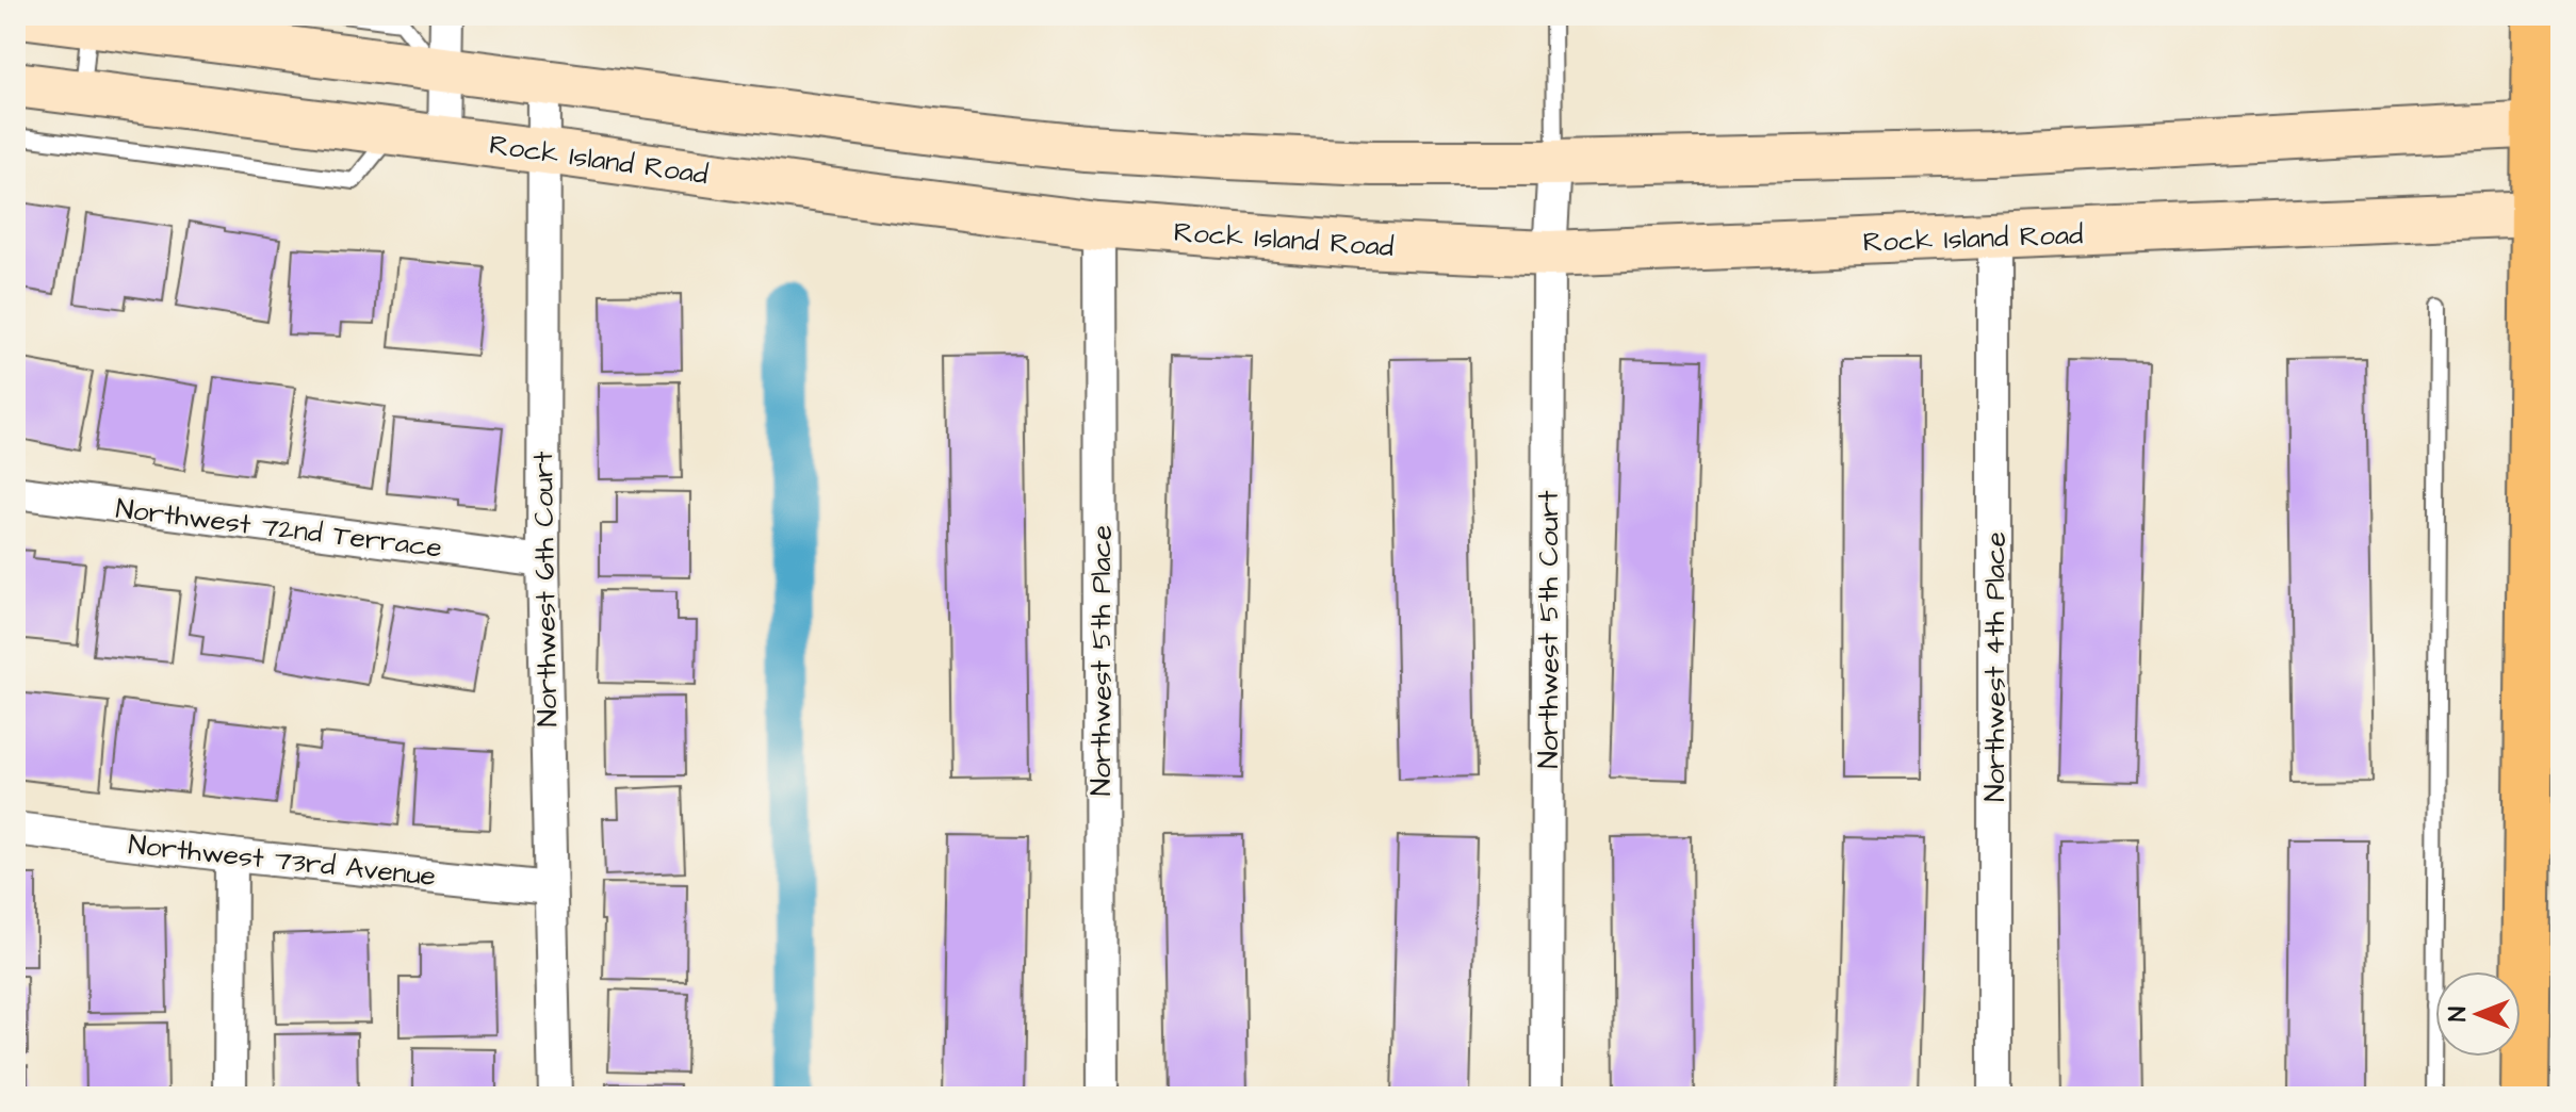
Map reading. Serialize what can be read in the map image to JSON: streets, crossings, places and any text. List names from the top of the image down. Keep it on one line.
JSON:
{"streets":{"main road":["Rock Island Road"],"street":["Northwest 72nd Terrace","Northwest 6th Court","Northwest 5th Court","Northwest 5th Place","Northwest 4th Place","Northwest 73rd Avenue"]},"crossings":[["Rock Island Road","Northwest 6th Court"],["Rock Island Road","Northwest 5th Court"],["Rock Island Road","Northwest 5th Place"],["Rock Island Road","Northwest 4th Place"],["Northwest 72nd Terrace","Northwest 6th Court"],["Northwest 6th Court","Northwest 73rd Avenue"]],"north":"left"}
